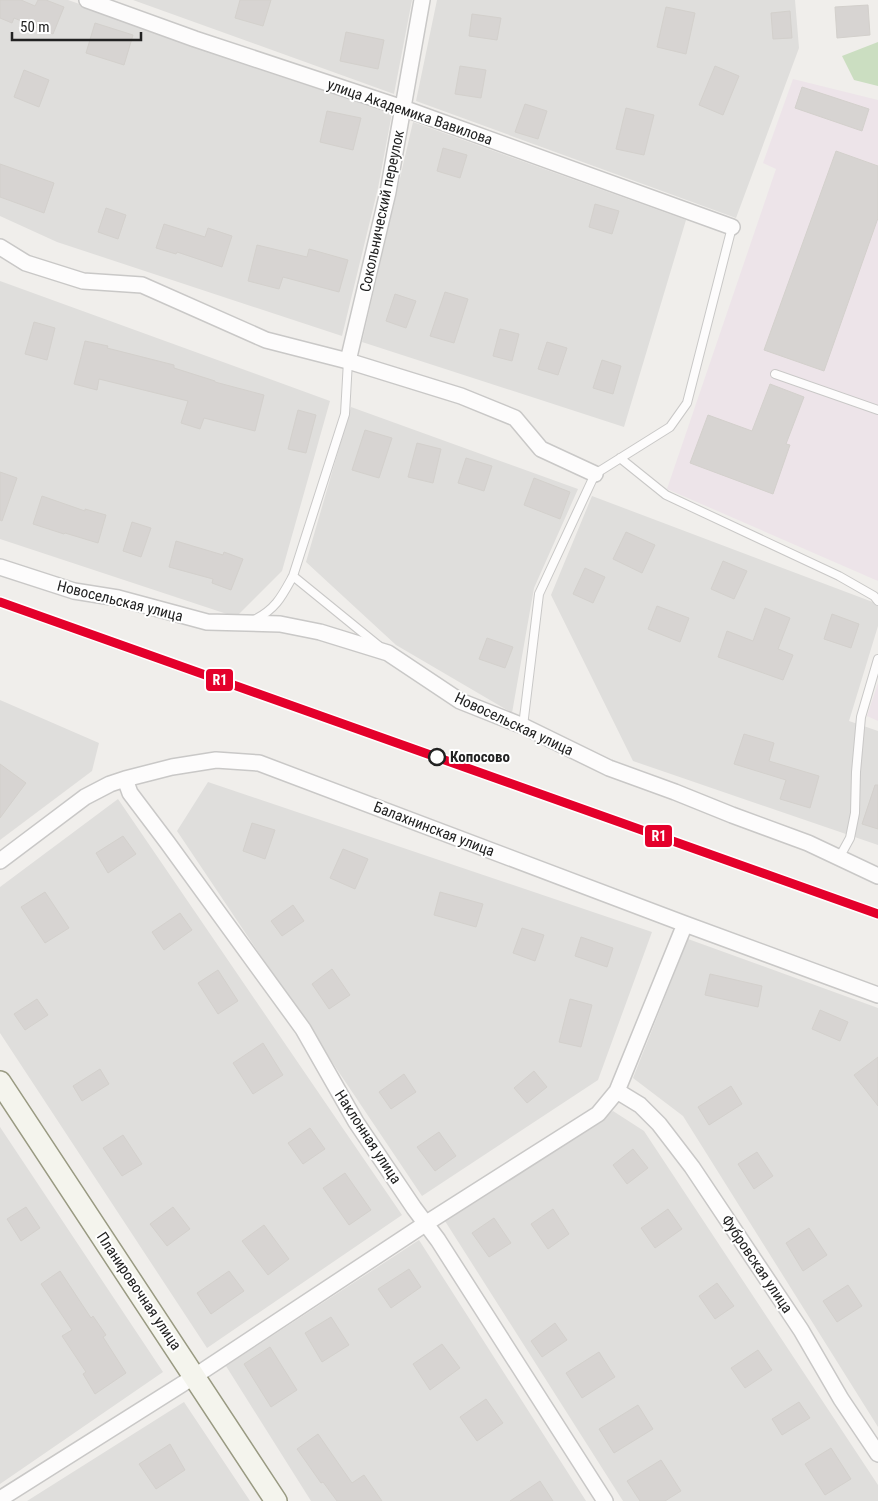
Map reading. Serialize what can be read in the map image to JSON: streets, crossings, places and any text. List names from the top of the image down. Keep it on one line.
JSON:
{"streets":{"main road":["Планировочная улица"],"street":["улица Академика Вавилова","Сокольнический переулок","Новосельская улица","Балахнинская улица","Наклонная улица","Фубровская улица"]},"crossings":[["улица Академика Вавилова","Сокольнический переулок"],["Балахнинская улица","Наклонная улица"]],"places":["Копосово"],"lines":["transit line R1"],"scale_bar":"50 m"}
